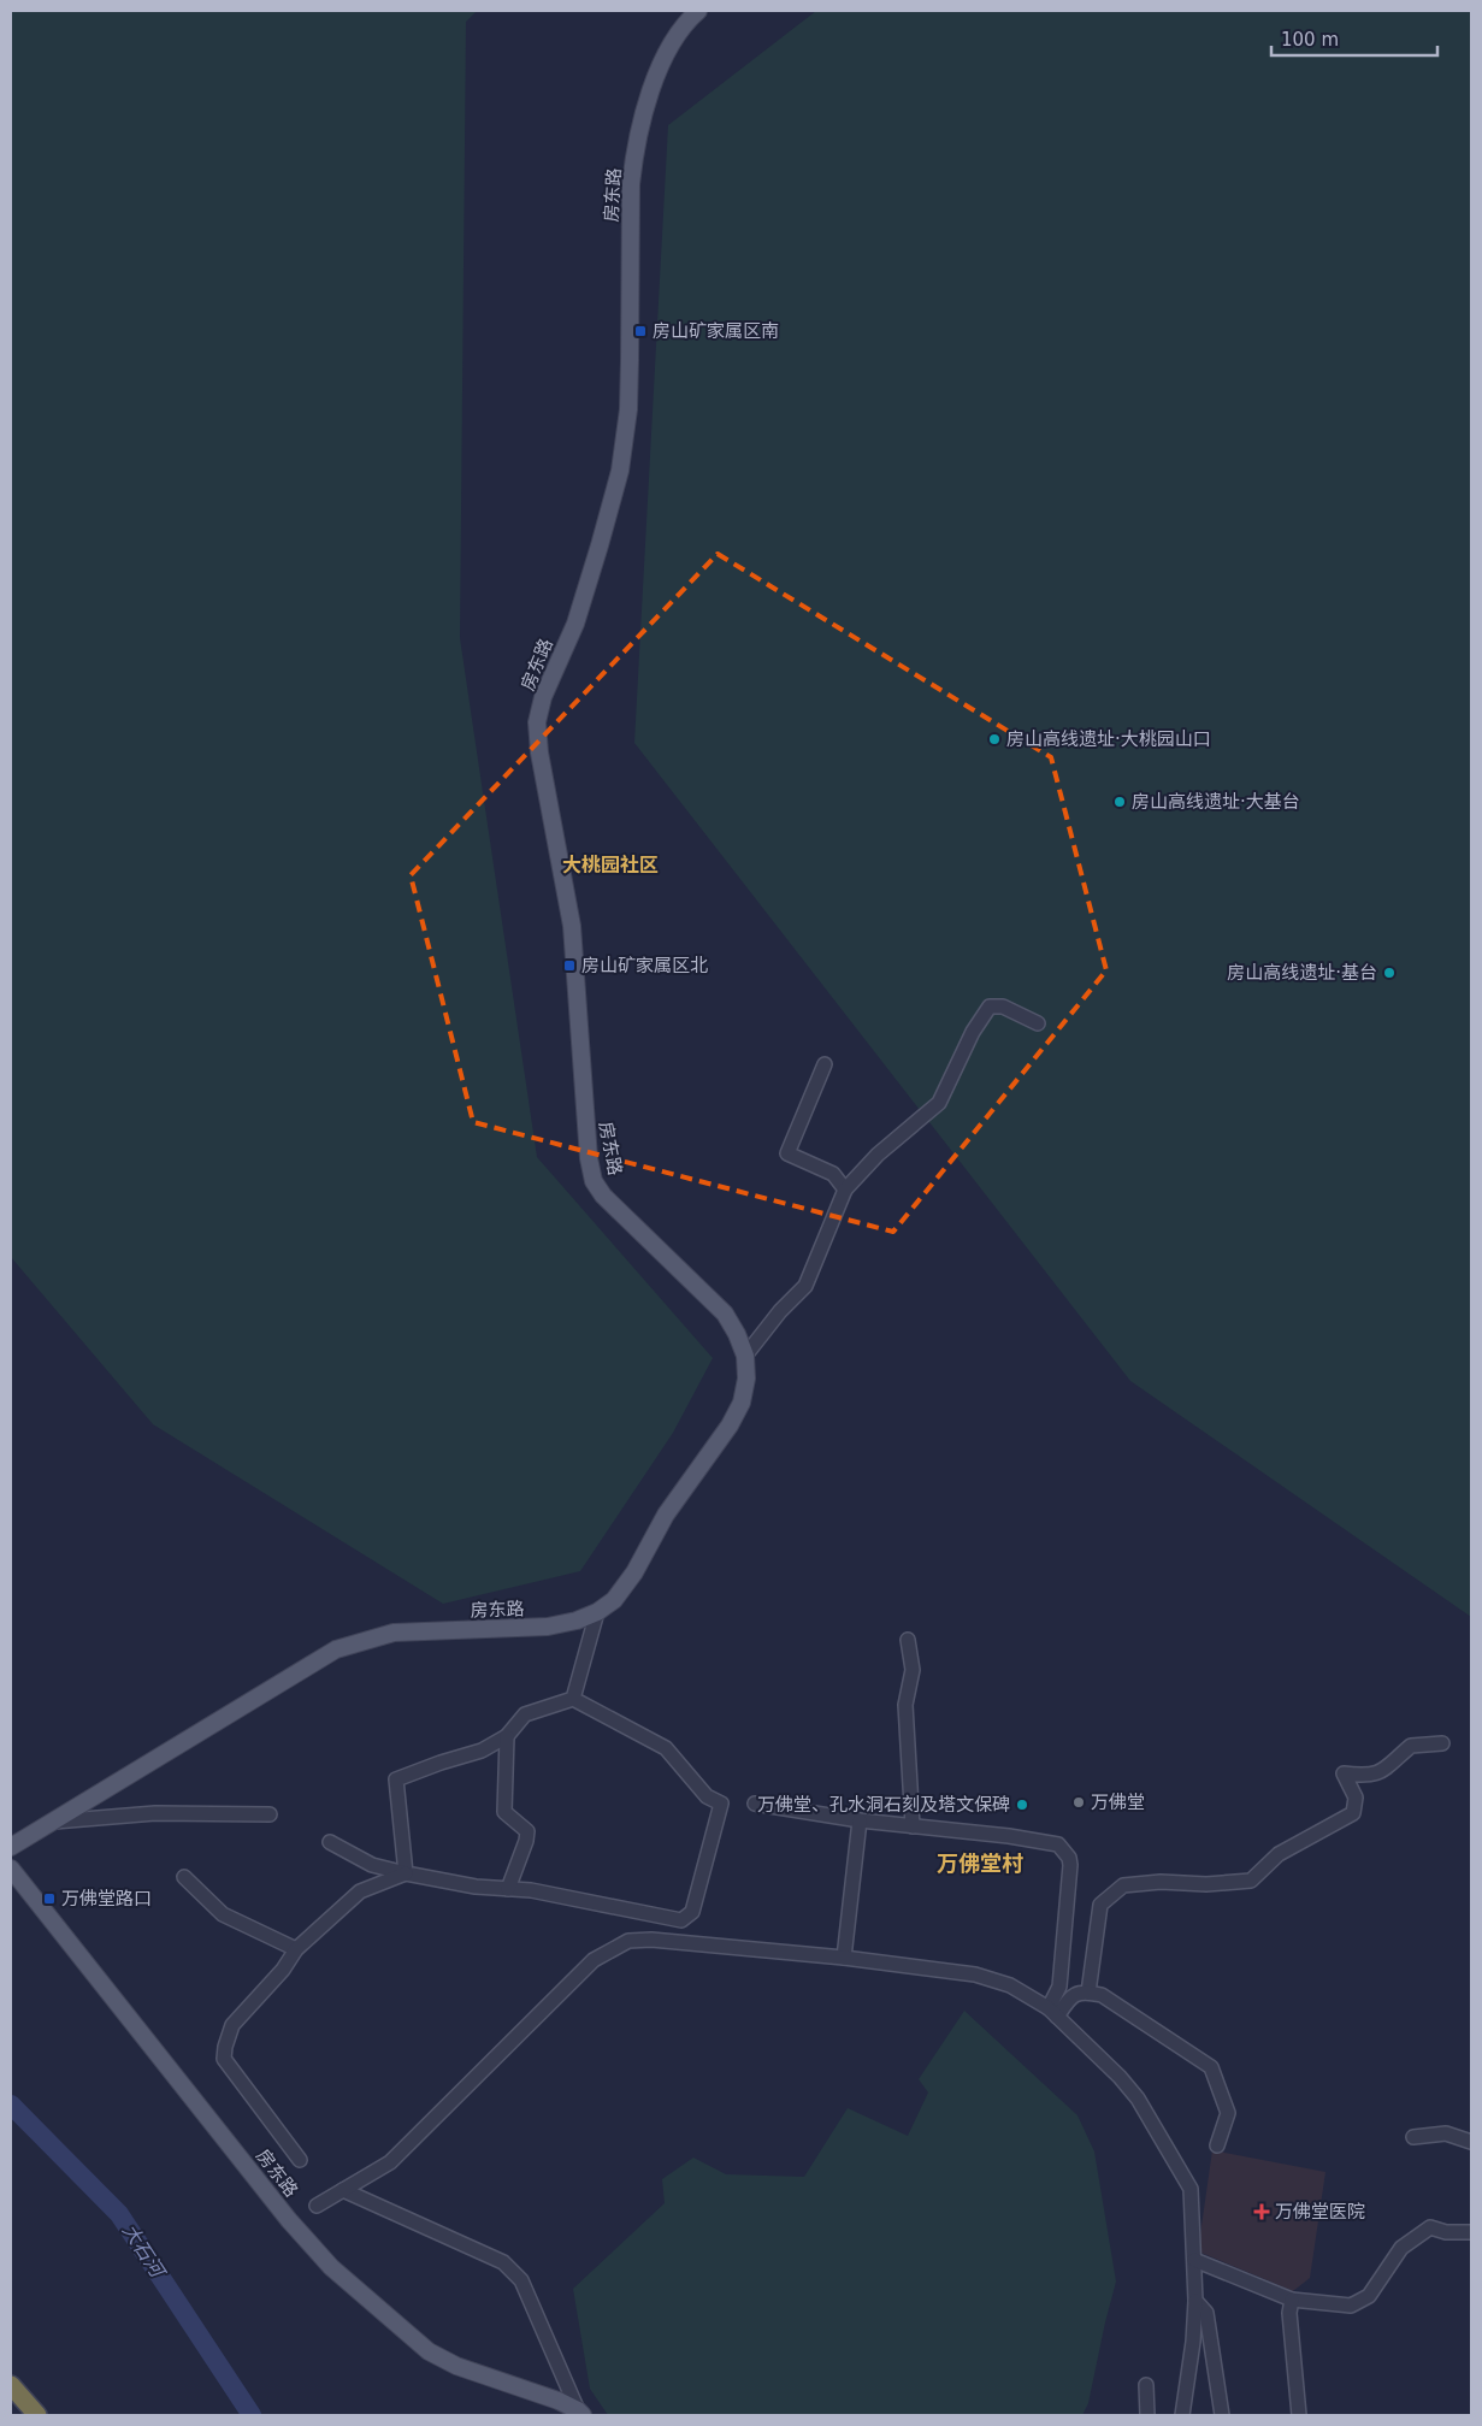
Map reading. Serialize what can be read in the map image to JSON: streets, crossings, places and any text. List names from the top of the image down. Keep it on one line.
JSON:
{"streets":{"main road":["房东路"]},"districts":["大桃园社区","万佛堂村"],"water":["大石河"],"places":{"transit":["房山矿家属区南","房山矿家属区北","万佛堂路口"],"other":["房山高线遗址·大桃园山口","房山高线遗址·大基台","房山高线遗址·基台","万佛堂","万佛堂、孔水洞石刻及塔文保碑"],"health":["万佛堂医院"]},"scale_bar":"100 m"}
